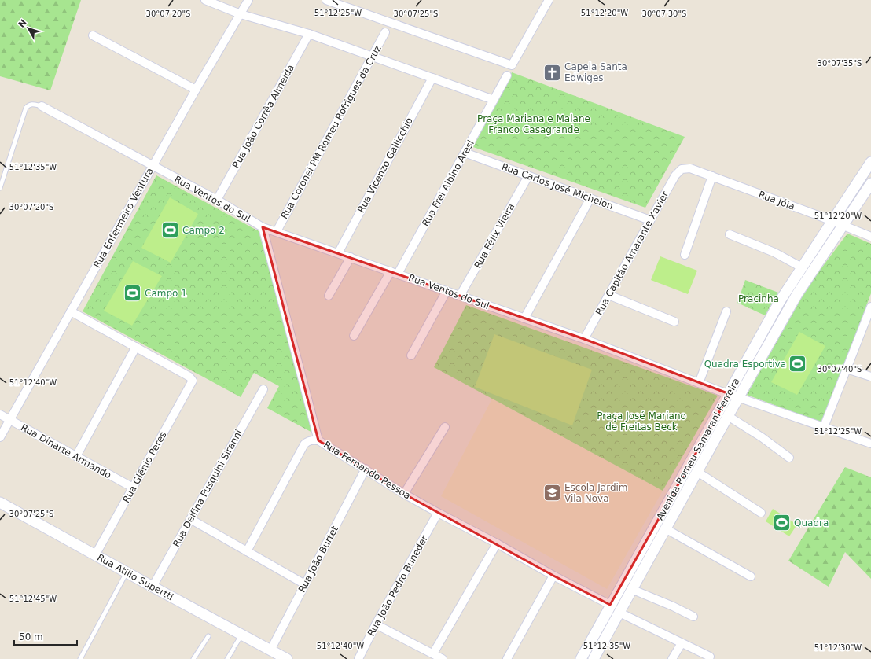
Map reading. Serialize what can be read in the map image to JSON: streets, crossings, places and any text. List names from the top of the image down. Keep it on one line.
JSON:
{"streets":{"street":["Rua João Corrêa Almeida","Rua Coronel PM Romeu Rofrigues da Cruz","Rua Vicenzo Gallicchio","Rua Frei Albino Aresi","Rua Carlos José Michelon","Rua Ventos do Sul","Rua Jóia","Rua Enfermeiro Ventura","Rua Félix Vieira","Rua Capitão Amarante Xavier","Avenida Romeu Samarani Ferreira","Rua Dinarte Armando","Rua Glênio Peres","Rua Fernando Pessoa","Rua Delfina Fusquini Siranni","Rua João Burtet","Rua Atílio Supertti","Rua João Pedro Buneder"]},"crossings":[["Rua João Corrêa Almeida","Rua Ventos do Sul"],["Rua Coronel PM Romeu Rofrigues da Cruz","Rua Ventos do Sul"],["Rua Vicenzo Gallicchio","Rua Ventos do Sul"],["Rua Frei Albino Aresi","Rua Carlos José Michelon"],["Rua Frei Albino Aresi","Rua Ventos do Sul"],["Rua Carlos José Michelon","Rua Félix Vieira"],["Rua Carlos José Michelon","Rua Capitão Amarante Xavier"],["Rua Ventos do Sul","Rua Enfermeiro Ventura"],["Rua Ventos do Sul","Rua Félix Vieira"],["Rua Ventos do Sul","Rua Capitão Amarante Xavier"],["Rua Ventos do Sul","Avenida Romeu Samarani Ferreira"],["Rua Ventos do Sul","Rua Fernando Pessoa"],["Rua Jóia","Rua Capitão Amarante Xavier"],["Rua Jóia","Avenida Romeu Samarani Ferreira"],["Rua Enfermeiro Ventura","Rua Dinarte Armando"],["Avenida Romeu Samarani Ferreira","Rua Fernando Pessoa"],["Rua Dinarte Armando","Rua Glênio Peres"],["Rua Glênio Peres","Rua Atílio Supertti"],["Rua Fernando Pessoa","Rua João Burtet"],["Rua Fernando Pessoa","Rua João Pedro Buneder"],["Rua Delfina Fusquini Siranni","Rua Atílio Supertti"],["Rua João Burtet","Rua Atílio Supertti"]],"parks":["Praça Mariana e Malane Franco Casagrande","Pracinha","Praça José Mariano de Freitas Beck"],"places":{"church":["Capela Santa Edwiges"],"sports":["Campo 2","Campo 1","Quadra Esportiva","Quadra"],"school or university":["Escola Jardim Vila Nova"]},"scale_bar":"50 m","north":"top left","coordinates":["51°12'25\"W","51°12'20\"W","30°07'20\"S","30°07'25\"S","30°07'30\"S","30°07'35\"S","51°12'35\"W","30°07'40\"S","51°12'40\"W","51°12'45\"W","51°12'30\"W"]}
